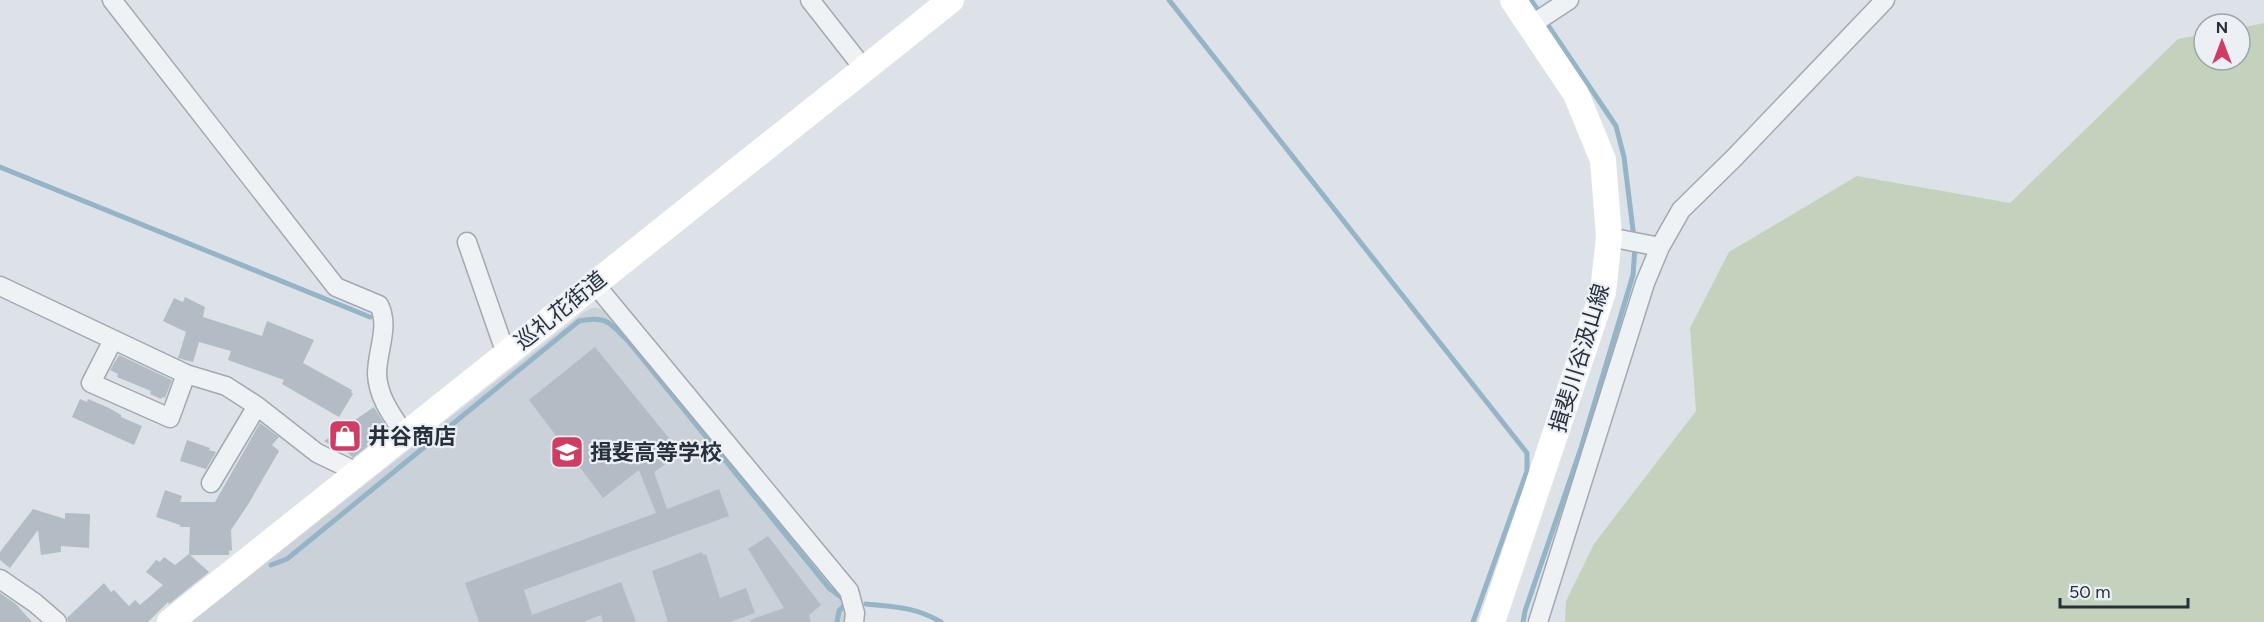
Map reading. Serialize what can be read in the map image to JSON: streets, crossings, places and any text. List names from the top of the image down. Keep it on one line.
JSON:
{"streets":{"street":["巡礼花街道","揖斐川谷汲山線"]},"places":{"shop":["井谷商店"],"school or university":["揖斐高等学校"]},"scale_bar":"50 m","north":"top"}
